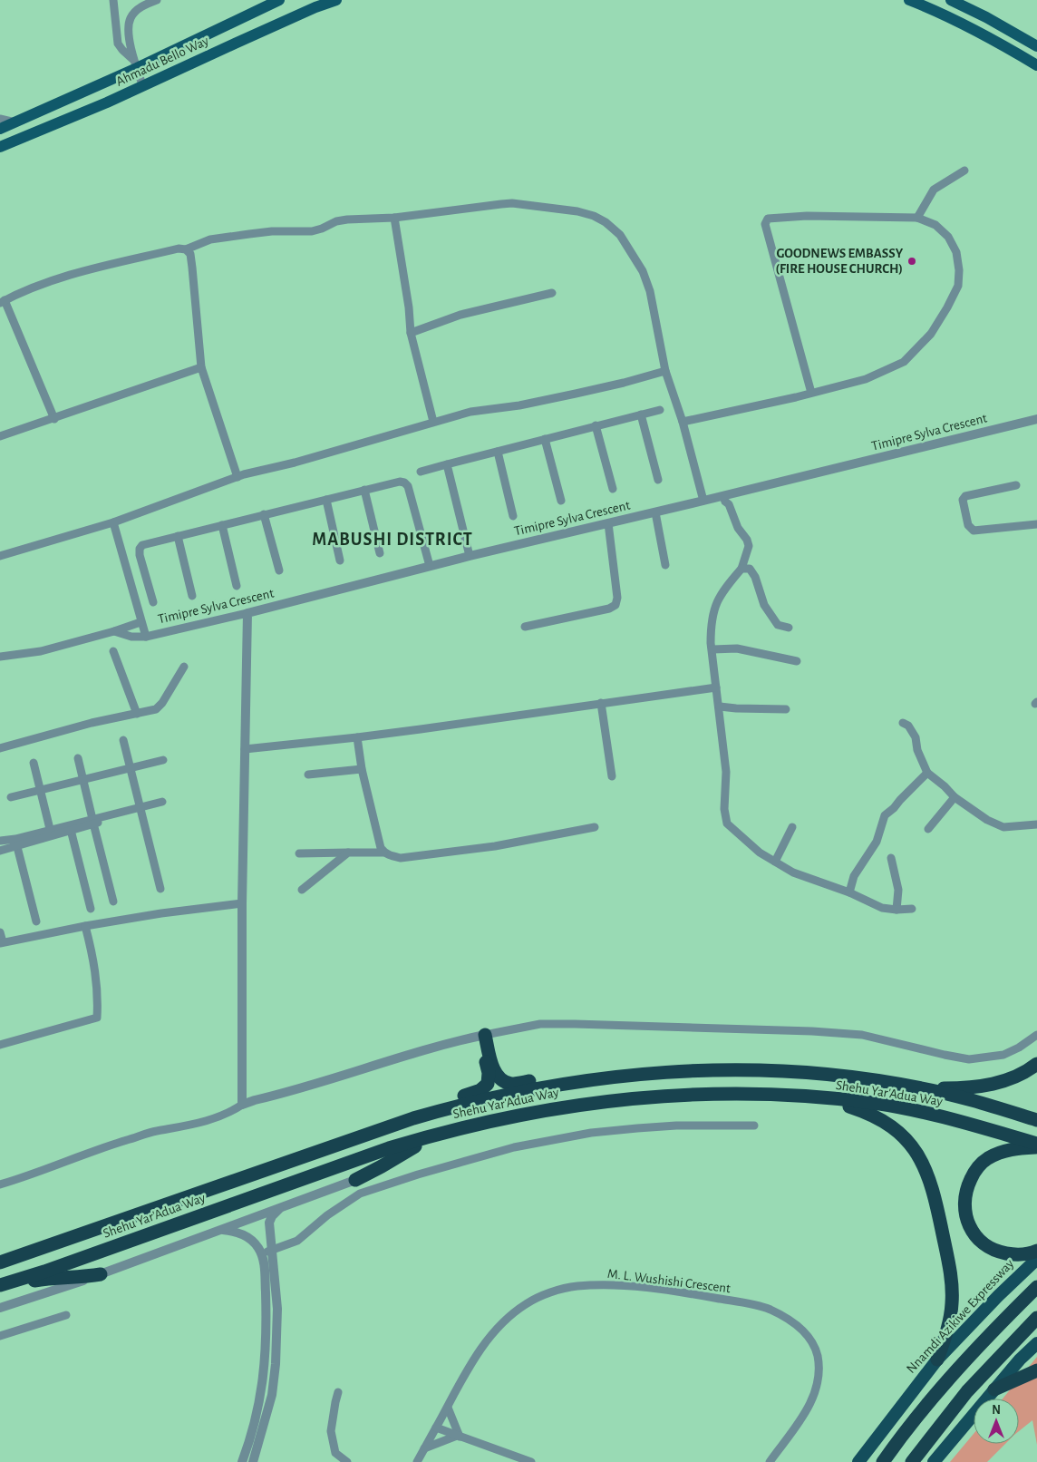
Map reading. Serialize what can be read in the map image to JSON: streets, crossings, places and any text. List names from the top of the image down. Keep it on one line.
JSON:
{"streets":{"highway":["Shehu Yar'Adua Way","Nnamdi Azikiwe Expressway"],"main road":["Ahmadu Bello Way"],"street":["Timipre Sylva Crescent","M. L. Wushishi Crescent"]},"districts":["MABUSHI DISTRICT"],"places":["GOODNEWS EMBASSY (FIRE HOUSE CHURCH)"],"north":"top"}
